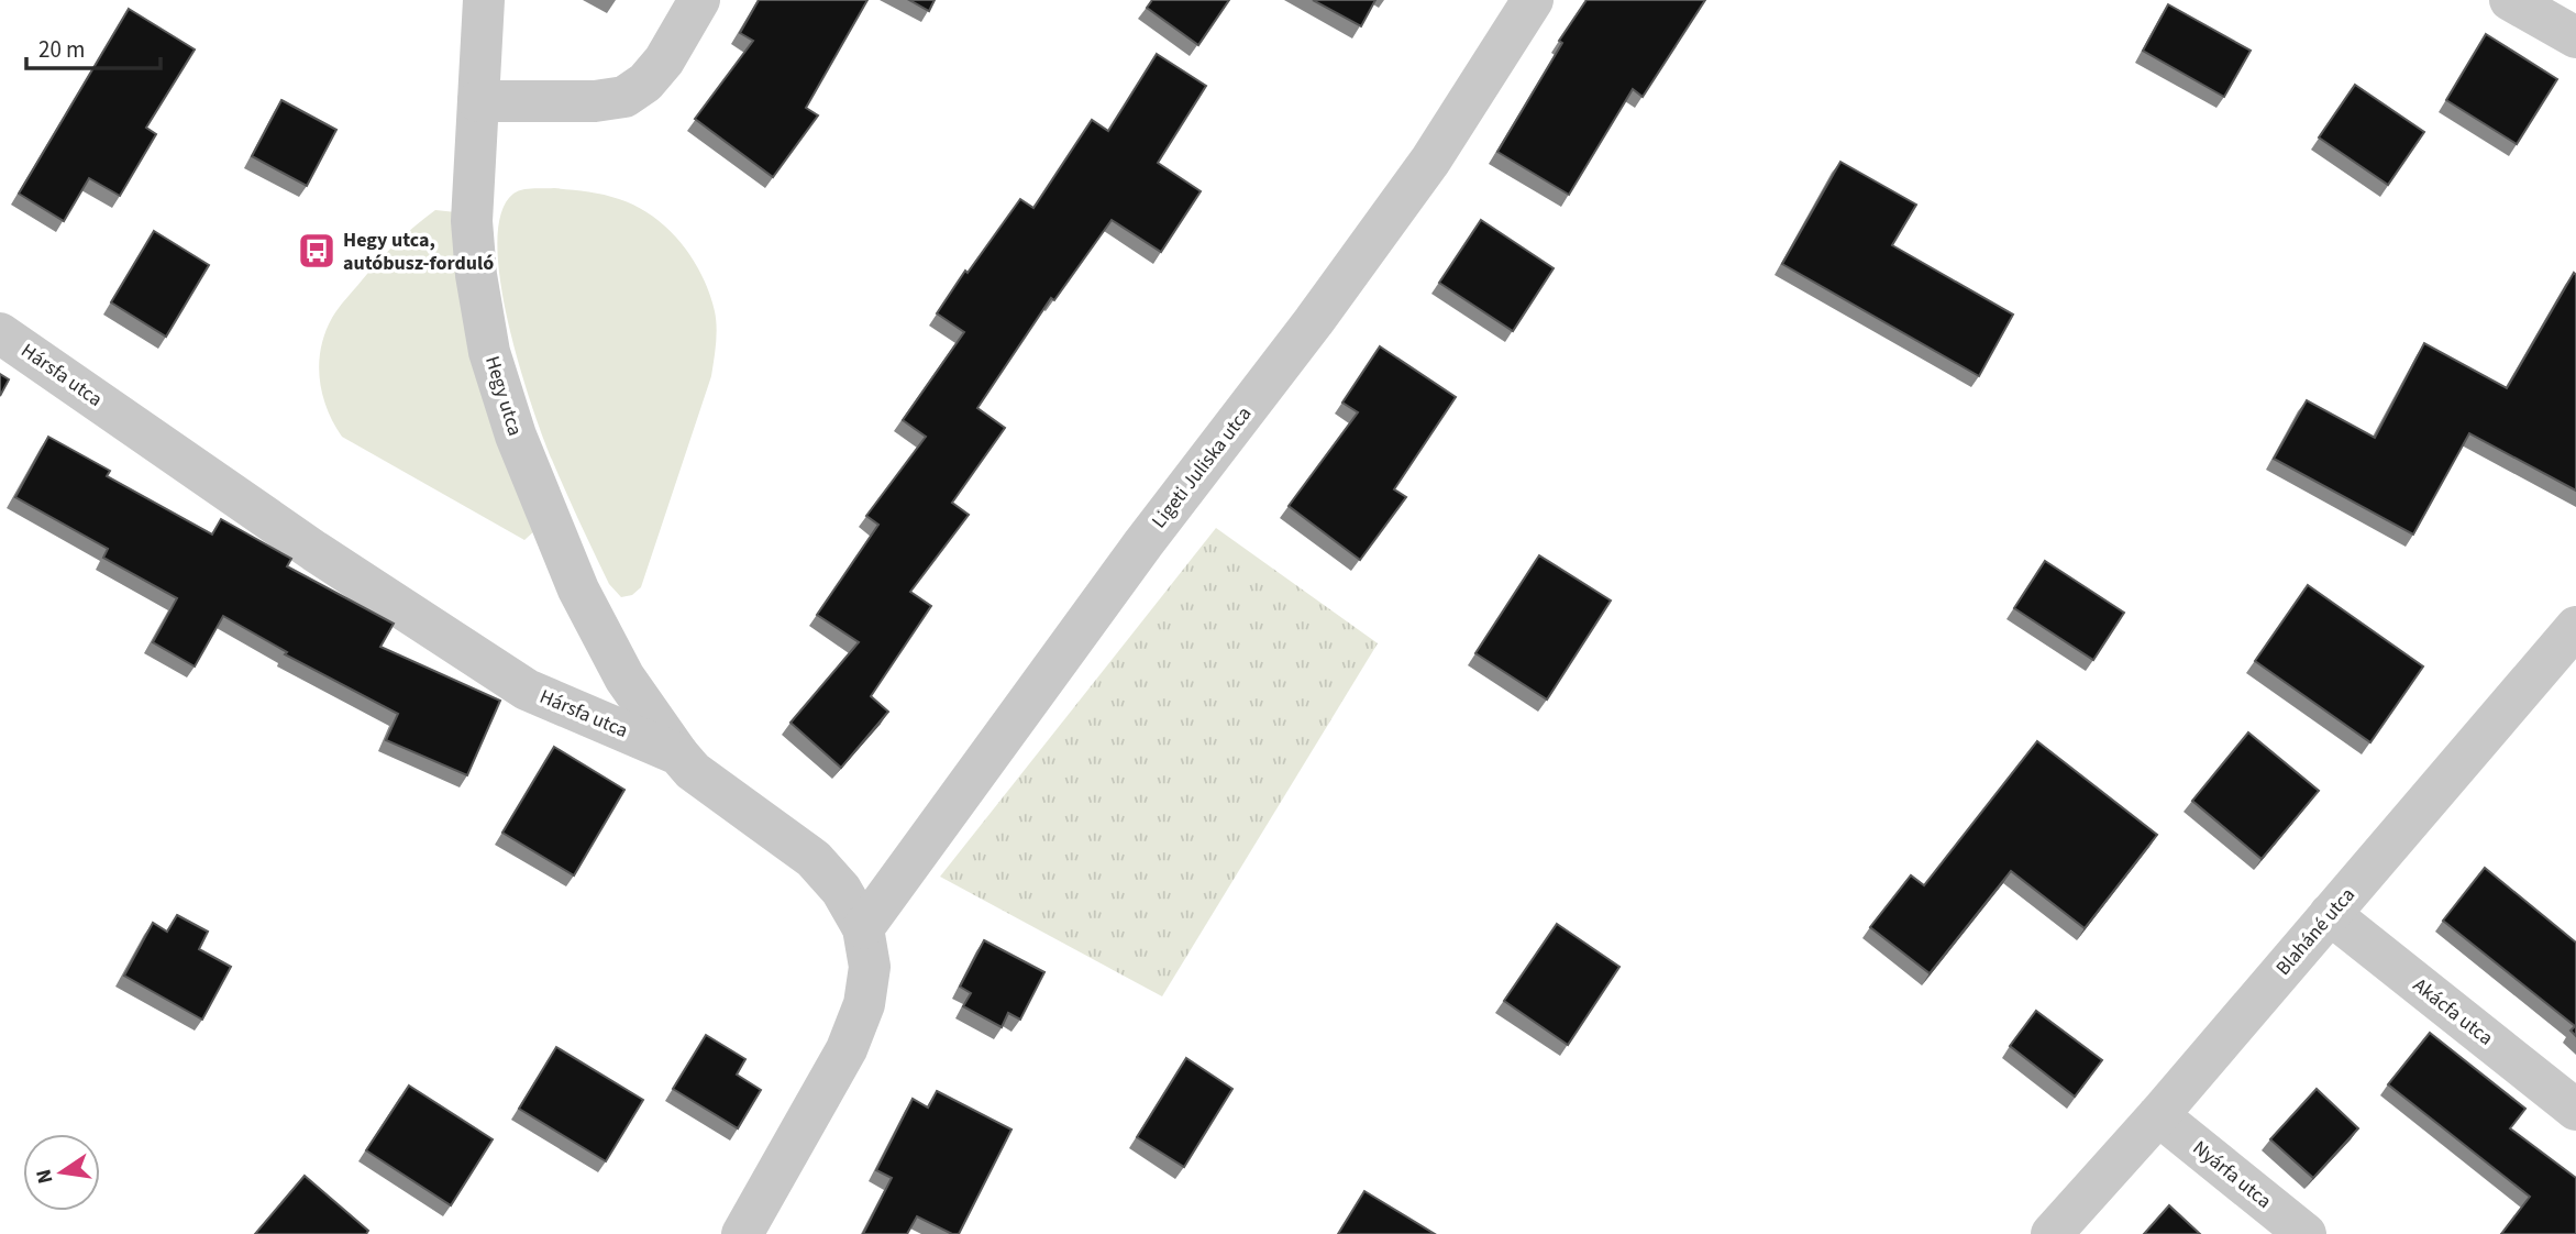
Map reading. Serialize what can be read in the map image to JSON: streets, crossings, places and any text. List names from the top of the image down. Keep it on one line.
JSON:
{"streets":{"street":["Hársfa utca","Hegy utca","Ligeti Juliska utca","Blaháné utca","Akácfa utca","Nyárfa utca"]},"crossings":[["Hársfa utca","Hegy utca"],["Hársfa utca","Ligeti Juliska utca"],["Blaháné utca","Akácfa utca"],["Blaháné utca","Nyárfa utca"]],"places":{"bus stop":["Hegy utca, autóbusz-forduló"]},"scale_bar":"20 m","north":"left"}
